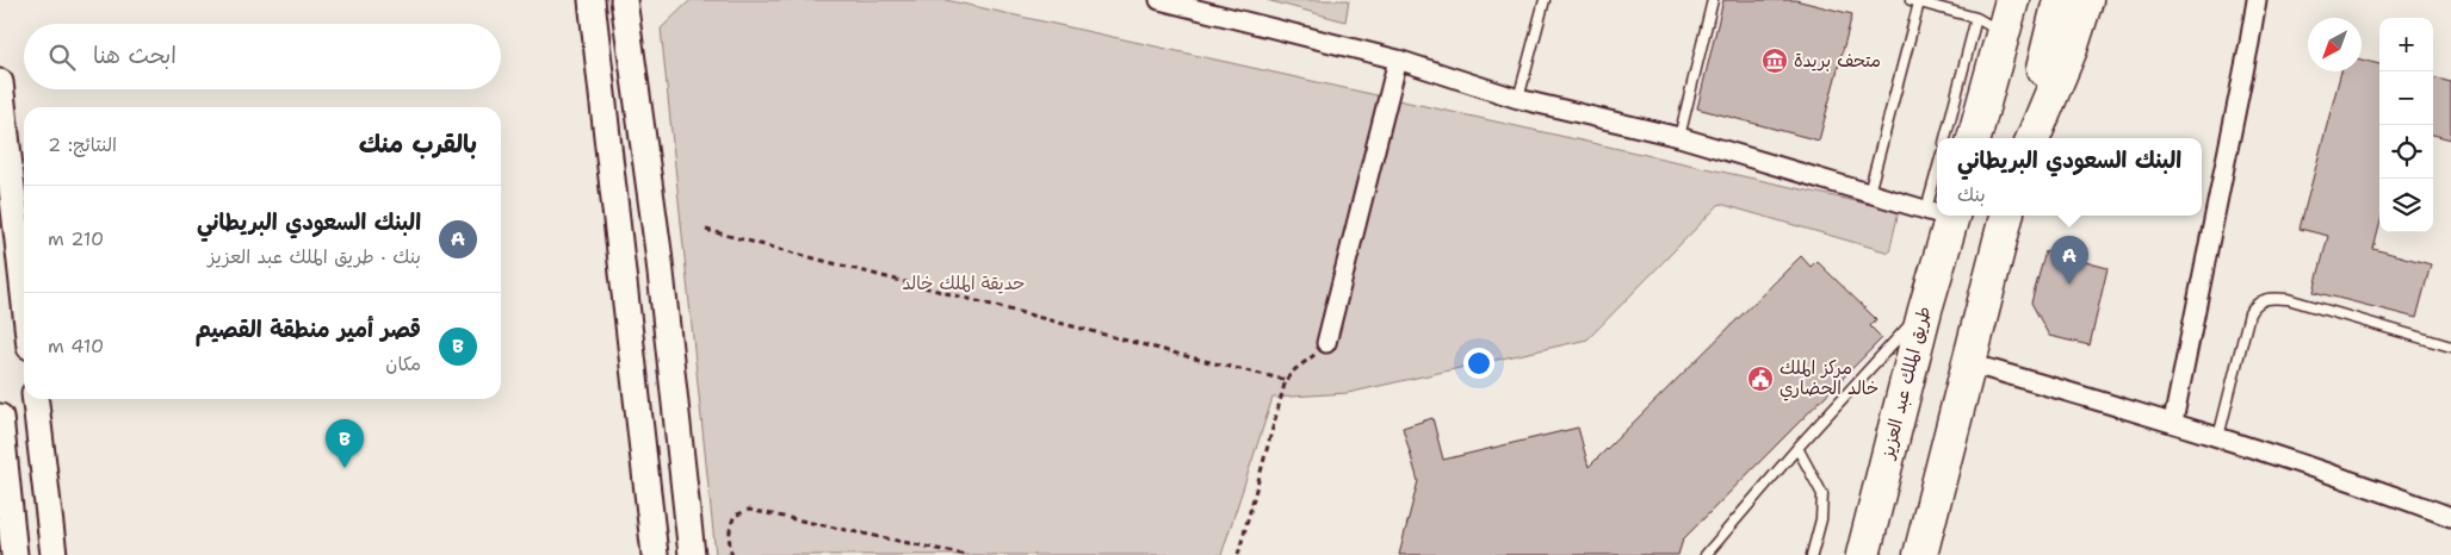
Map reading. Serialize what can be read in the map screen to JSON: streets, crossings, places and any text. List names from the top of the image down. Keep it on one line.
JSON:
{"streets":{"highway":["طريق الملك عبد العزيز"]},"parks":["حديقة الملك خالد"],"places":{"museum":["متحف بريدة"],"public building":["مركز الملك خالد الحضاري"]},"north":"bottom left","page":{"map_buttons":["+","−"],"search":"ابحث هنا","heading":["بالقرب منك","النتائج: 2"],"popup":["البنك السعودي البريطاني","بنك"],"list":[{"mark":"A","name":"البنك السعودي البريطاني","note":"بنك · طريق الملك عبد العزيز","value":"210 m"},{"mark":"B","name":"قصر أمير منطقة القصيم","note":"مكان","value":"410 m"}],"pins":["A","B"]}}
